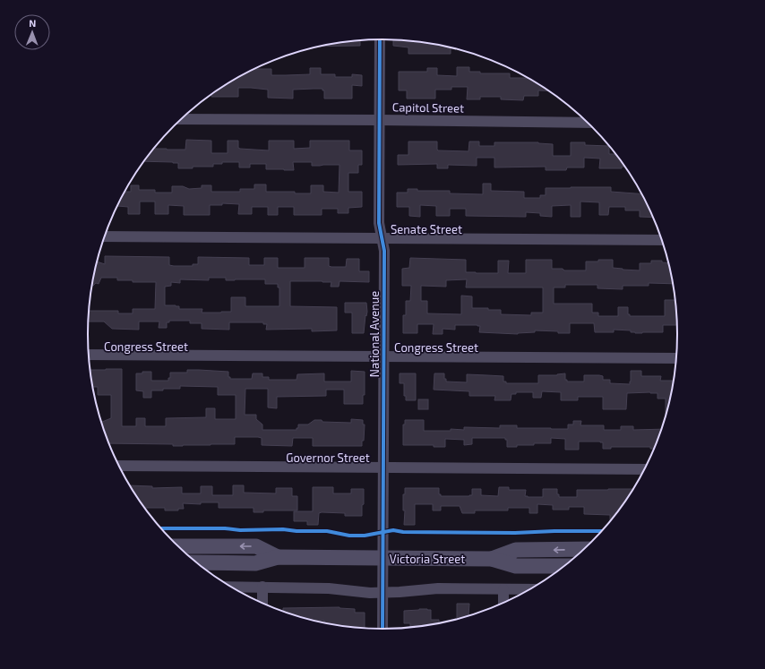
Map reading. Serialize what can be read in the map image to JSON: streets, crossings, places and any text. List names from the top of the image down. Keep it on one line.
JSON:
{"streets":{"main road":["Victoria Street"],"street":["Capitol Street","Senate Street","National Avenue","Congress Street","Governor Street"]},"crossings":[["Capitol Street","National Avenue"],["Senate Street","National Avenue"],["National Avenue","Congress Street"],["National Avenue","Governor Street"],["National Avenue","Victoria Street"]],"north":"top"}
